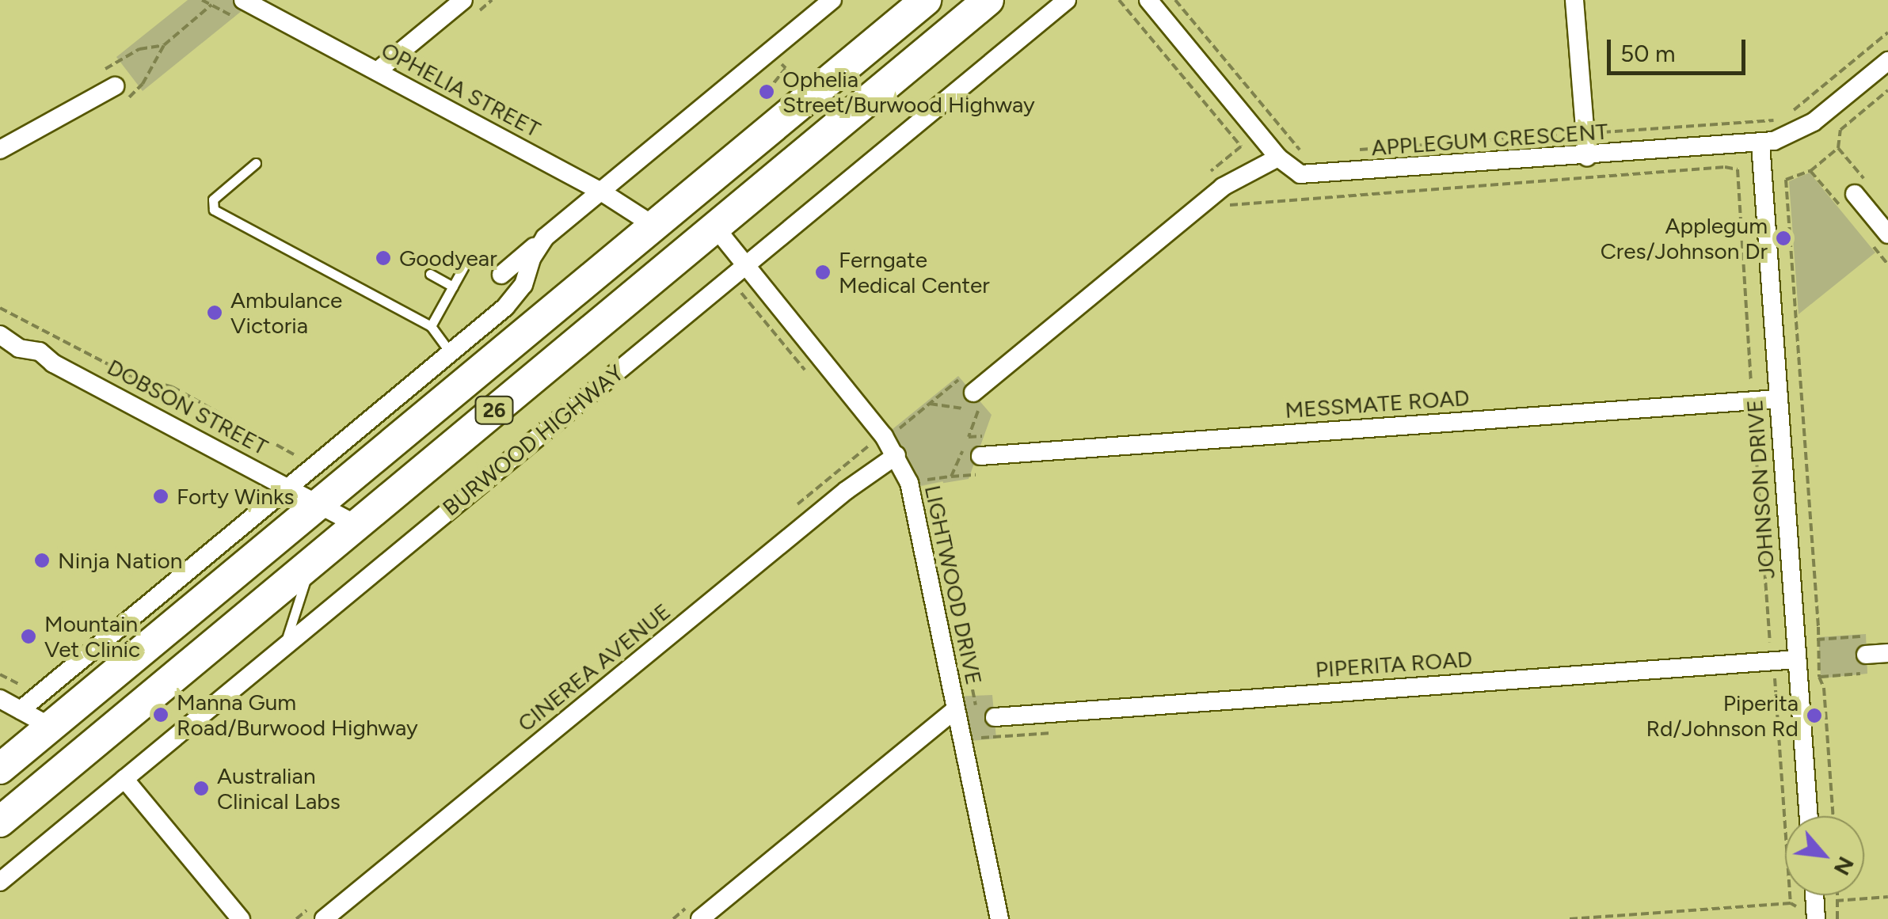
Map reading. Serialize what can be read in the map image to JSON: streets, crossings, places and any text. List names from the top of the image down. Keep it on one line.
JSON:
{"streets":{"highway":["26"],"street":["OPHELIA STREET","APPLEGUM CRESCENT","MESSMATE ROAD","DOBSON STREET","BURWOOD HIGHWAY","JOHNSON DRIVE","LIGHTWOOD DRIVE","PIPERITA ROAD","CINEREA AVENUE"]},"crossings":[["OPHELIA STREET","26"],["APPLEGUM CRESCENT","JOHNSON DRIVE"],["MESSMATE ROAD","JOHNSON DRIVE"],["DOBSON STREET","26"],["26","LIGHTWOOD DRIVE"],["BURWOOD HIGHWAY","LIGHTWOOD DRIVE"],["JOHNSON DRIVE","PIPERITA ROAD"],["LIGHTWOOD DRIVE","CINEREA AVENUE"]],"places":["Ophelia Street/Burwood Highway","Applegum Cres/Johnson Dr","Goodyear","Ferngate Medical Center","Ambulance Victoria","Forty Winks","Ninja Nation","Mountain Vet Clinic","Manna Gum Road/Burwood Highway","Piperita Rd/Johnson Rd","Australian Clinical Labs"],"scale_bar":"50 m","north":"bottom right"}
